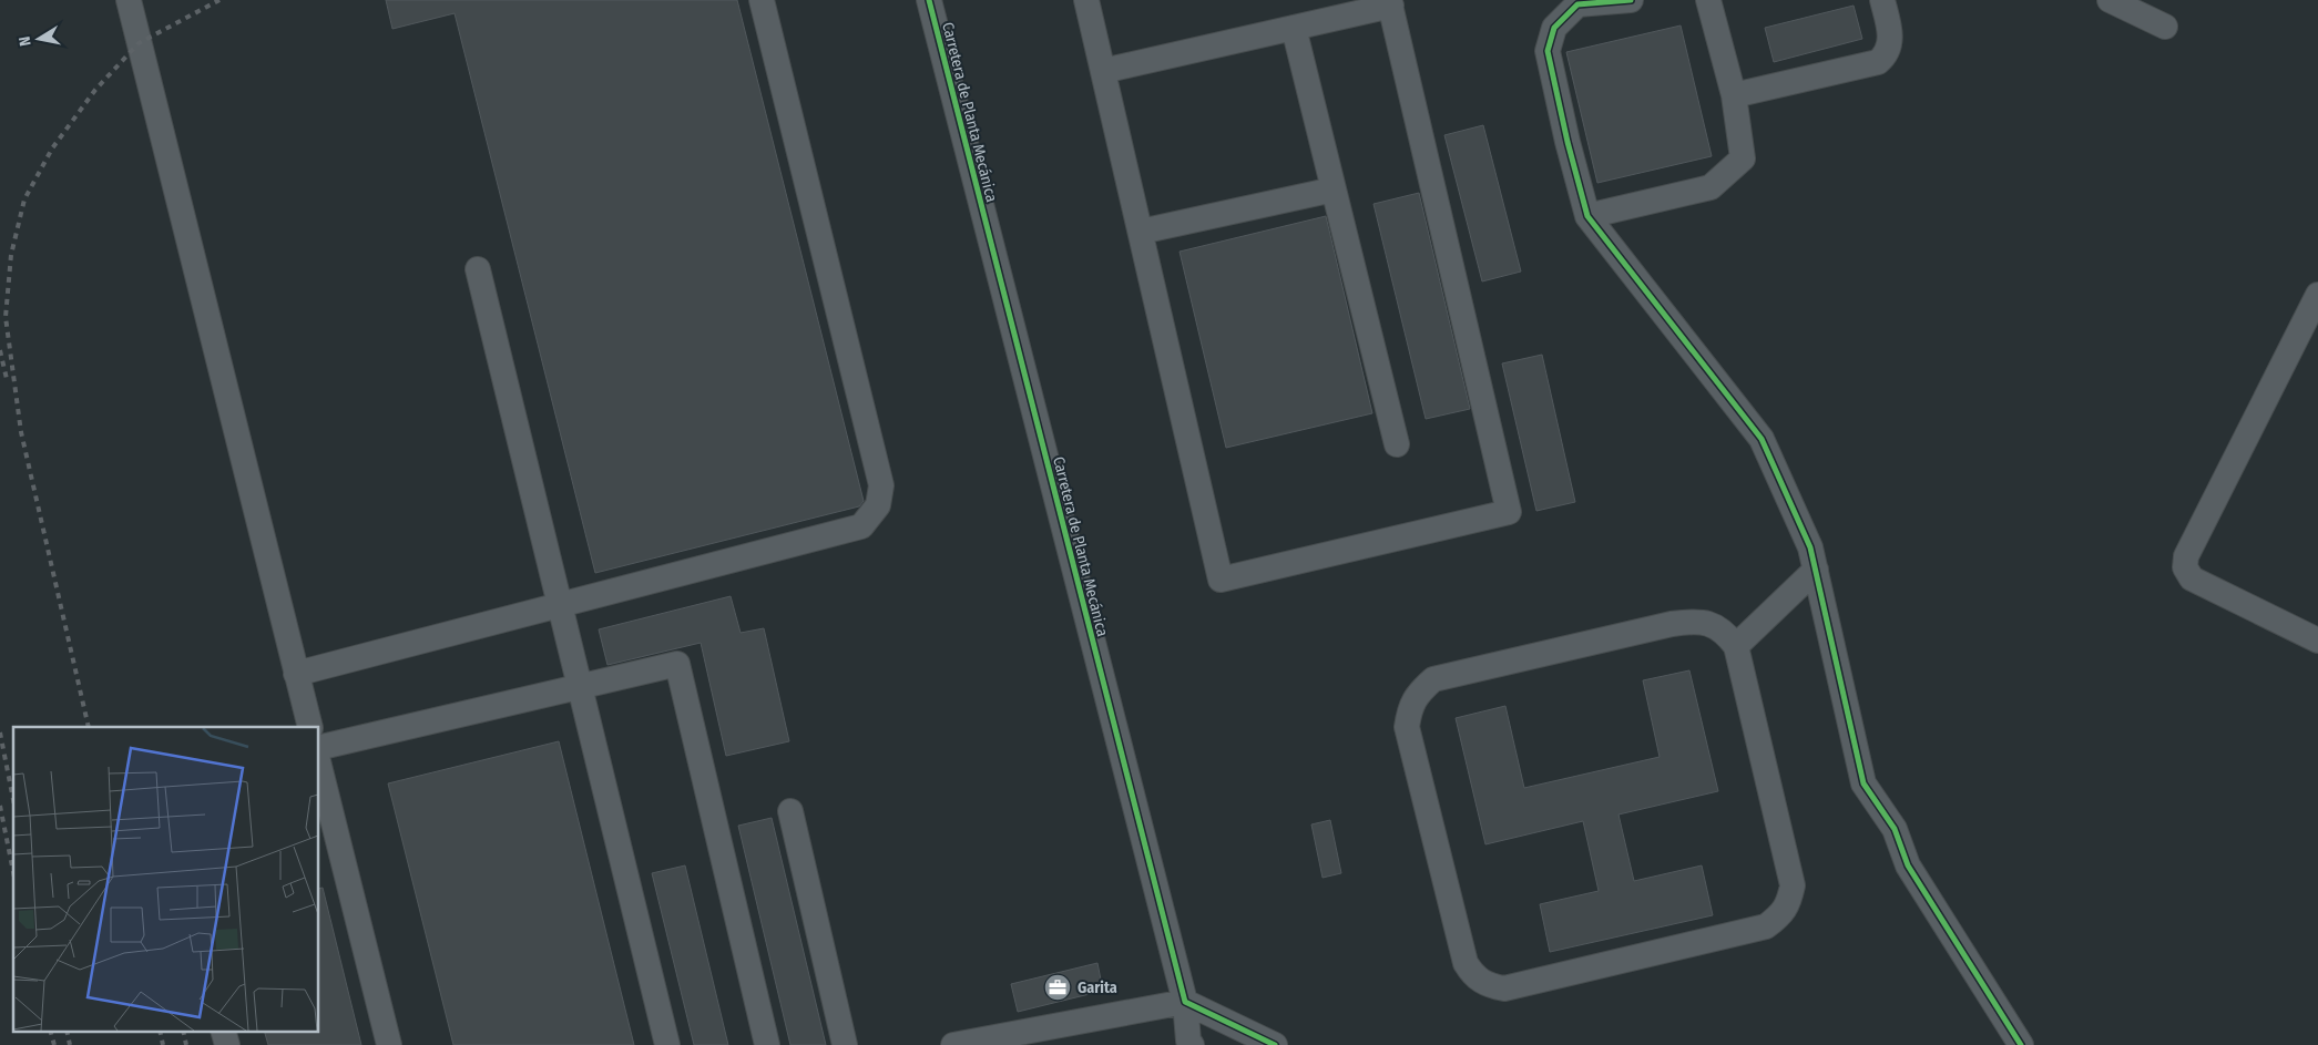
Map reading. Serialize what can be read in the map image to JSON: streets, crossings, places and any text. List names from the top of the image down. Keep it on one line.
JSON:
{"streets":{"street":["Carretera de Planta Mecánica"]},"places":{"office":["Garita"]},"north":"left"}
